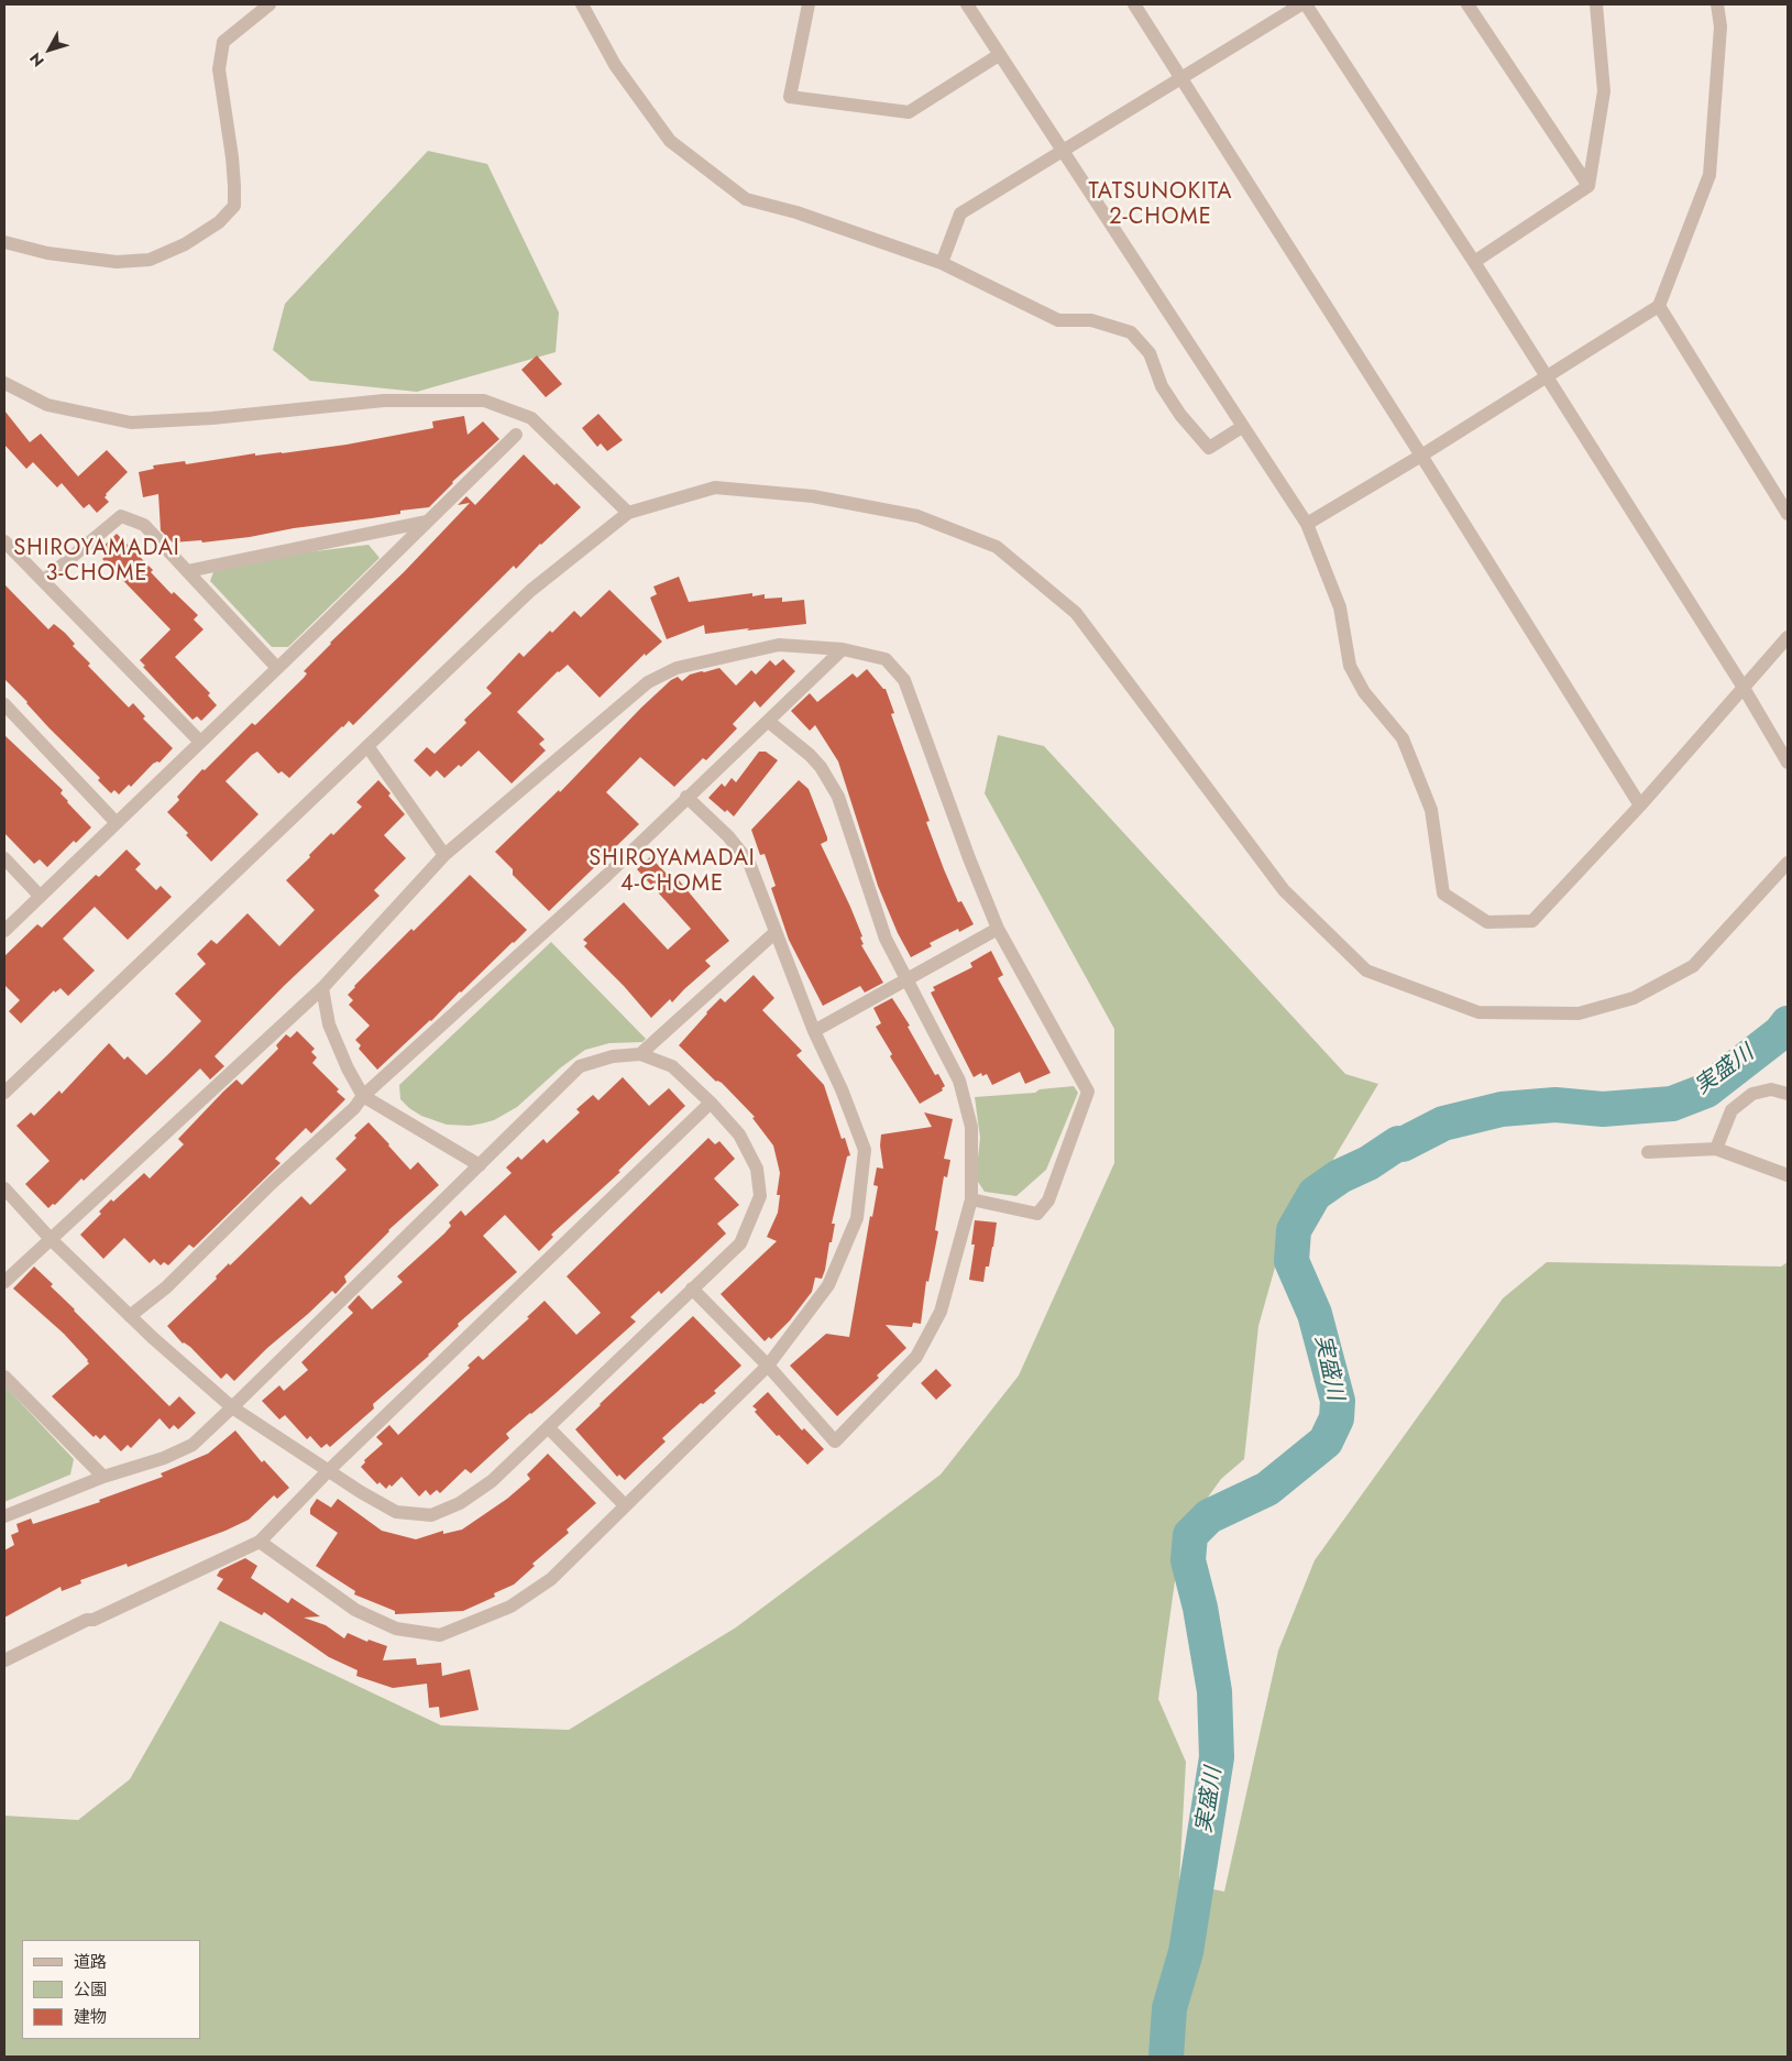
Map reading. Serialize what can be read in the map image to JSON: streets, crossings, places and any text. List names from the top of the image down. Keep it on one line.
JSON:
{"districts":["TATSUNOKITA 2-CHOME","SHIROYAMADAI 3-CHOME","SHIROYAMADAI 4-CHOME"],"water":["実盛川"],"legend":["道路","公園","建物"],"north":"bottom left"}
